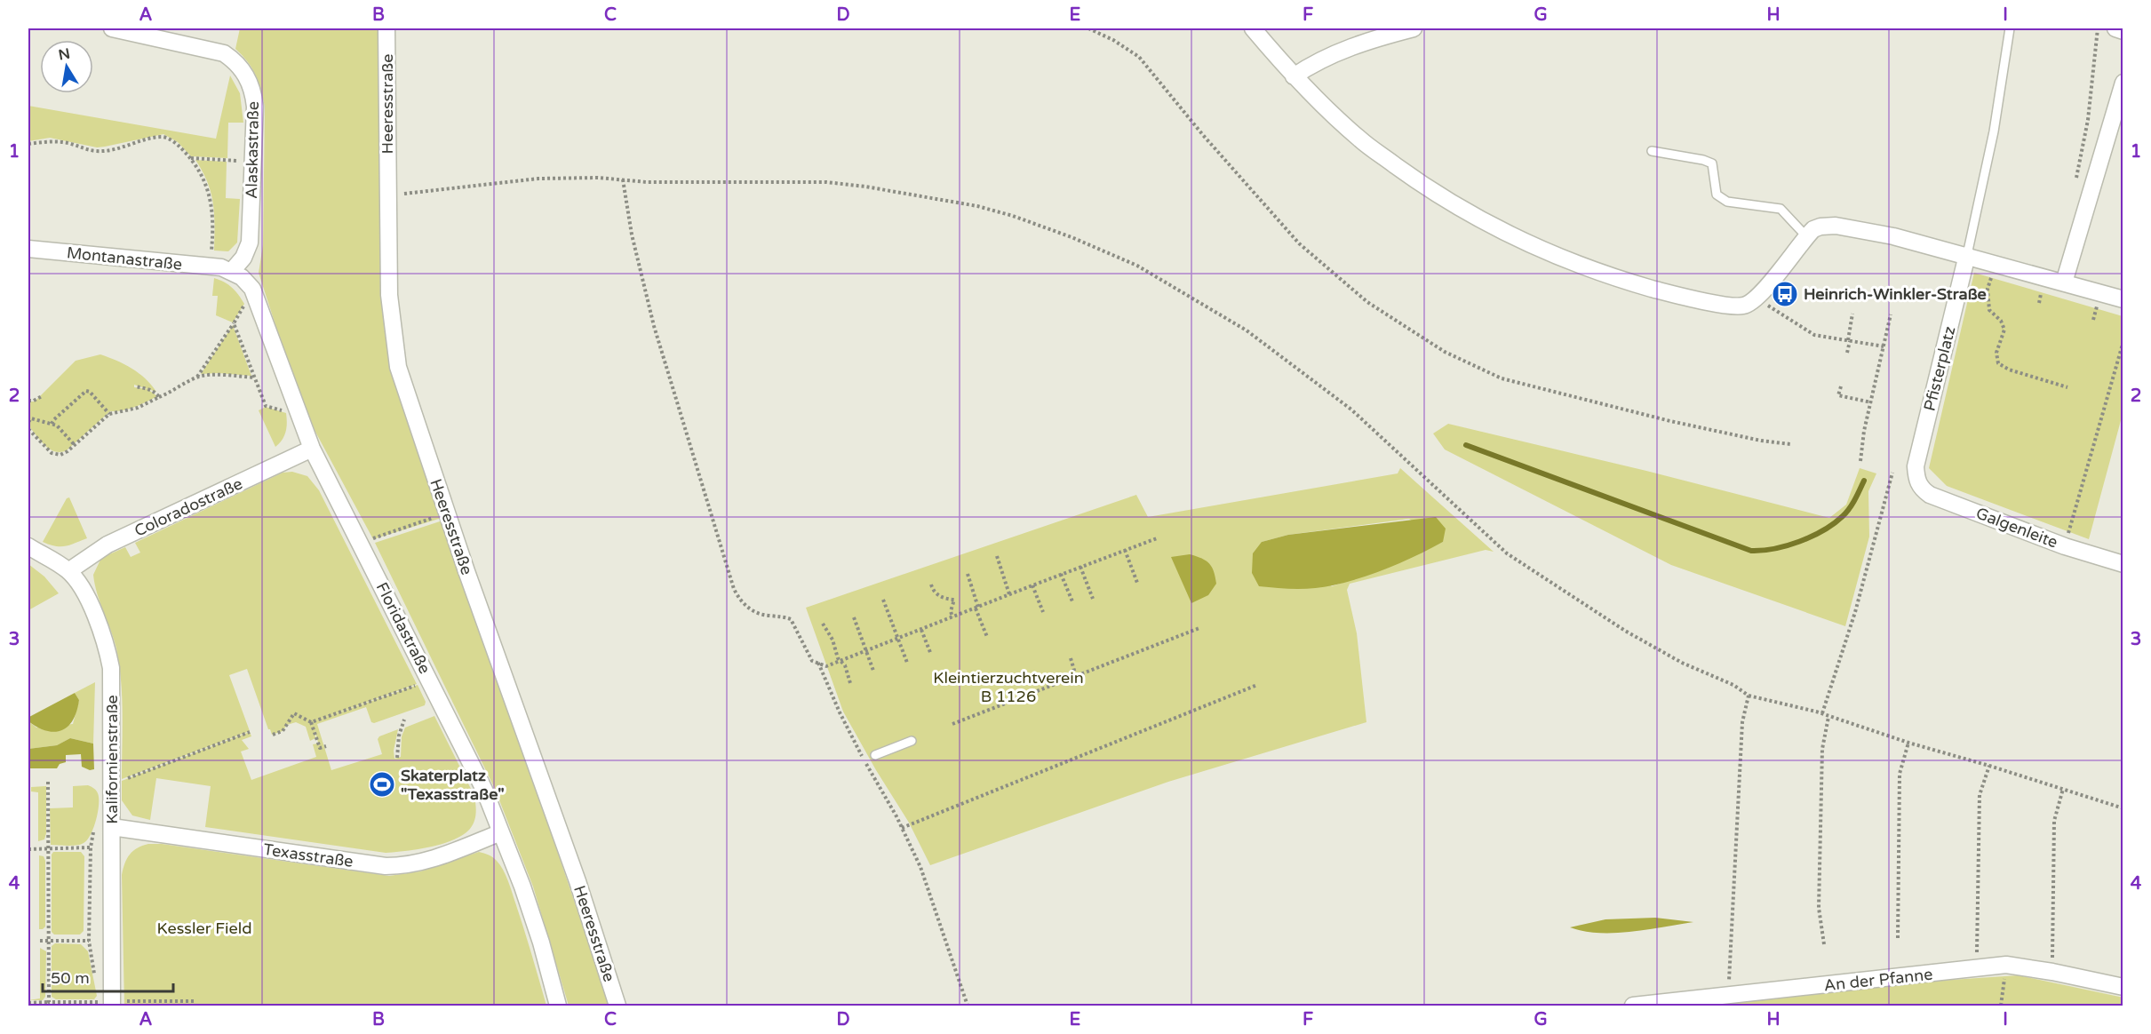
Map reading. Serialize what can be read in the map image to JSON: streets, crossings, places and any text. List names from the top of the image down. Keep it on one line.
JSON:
{"streets":{"street":["Heeresstraße","Alaskastraße","Montanastraße","Pfisterplatz","Coloradostraße","Galgenleite","Floridastraße","Kalifornienstraße","Texasstraße","An der Pfanne"]},"crossings":[["Alaskastraße","Montanastraße"],["Alaskastraße","Floridastraße"],["Montanastraße","Floridastraße"],["Pfisterplatz","Galgenleite"],["Coloradostraße","Floridastraße"],["Coloradostraße","Kalifornienstraße"],["Floridastraße","Texasstraße"],["Kalifornienstraße","Texasstraße"]],"parks":["Kleintierzuchtverein B 1126","Kessler Field"],"places":{"bus stop":["Heinrich-Winkler-Straße"],"sports":["Skaterplatz \"Texasstraße\""]},"scale_bar":"50 m","north":"top","grid":{"columns":["A","B","C","D","E","F","G","H","I"],"rows":["1","2","3","4"]}}
